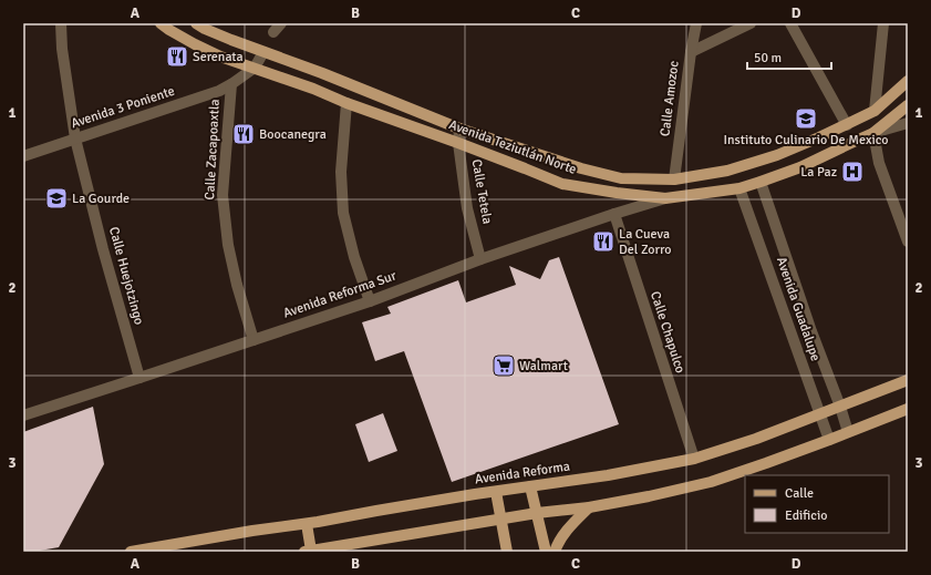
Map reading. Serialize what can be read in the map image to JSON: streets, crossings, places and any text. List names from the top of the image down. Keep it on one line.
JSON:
{"streets":{"main road":["Avenida Teziutlán Norte","Avenida Reforma"],"street":["Calle Amozoc","Avenida 3 Poniente","Calle Zacapoaxtla","Calle Tetela","Calle Huejotzingo","Avenida Reforma Sur","Avenida Guadalupe","Calle Chapulco"]},"crossings":[["Calle Amozoc","Avenida Teziutlán Norte"],["Avenida 3 Poniente","Calle Zacapoaxtla"],["Avenida 3 Poniente","Calle Huejotzingo"],["Avenida Teziutlán Norte","Calle Zacapoaxtla"],["Avenida Teziutlán Norte","Calle Tetela"],["Avenida Teziutlán Norte","Avenida Reforma Sur"],["Avenida Teziutlán Norte","Avenida Guadalupe"],["Calle Zacapoaxtla","Avenida Reforma Sur"],["Calle Tetela","Avenida Reforma Sur"],["Calle Huejotzingo","Avenida Reforma Sur"],["Avenida Reforma Sur","Calle Chapulco"],["Avenida Guadalupe","Avenida Reforma"],["Calle Chapulco","Avenida Reforma"]],"places":{"restaurant":["Serenata","Boocanegra","La Cueva Del Zorro"],"school or university":["Instituto Culinario De Mexico","La Gourde"],"hospital":["La Paz"],"supermarket":["Walmart"]},"legend":["Calle","Edificio"],"scale_bar":"50 m","grid":{"columns":["A","B","C","D"],"rows":["1","2","3"]}}
